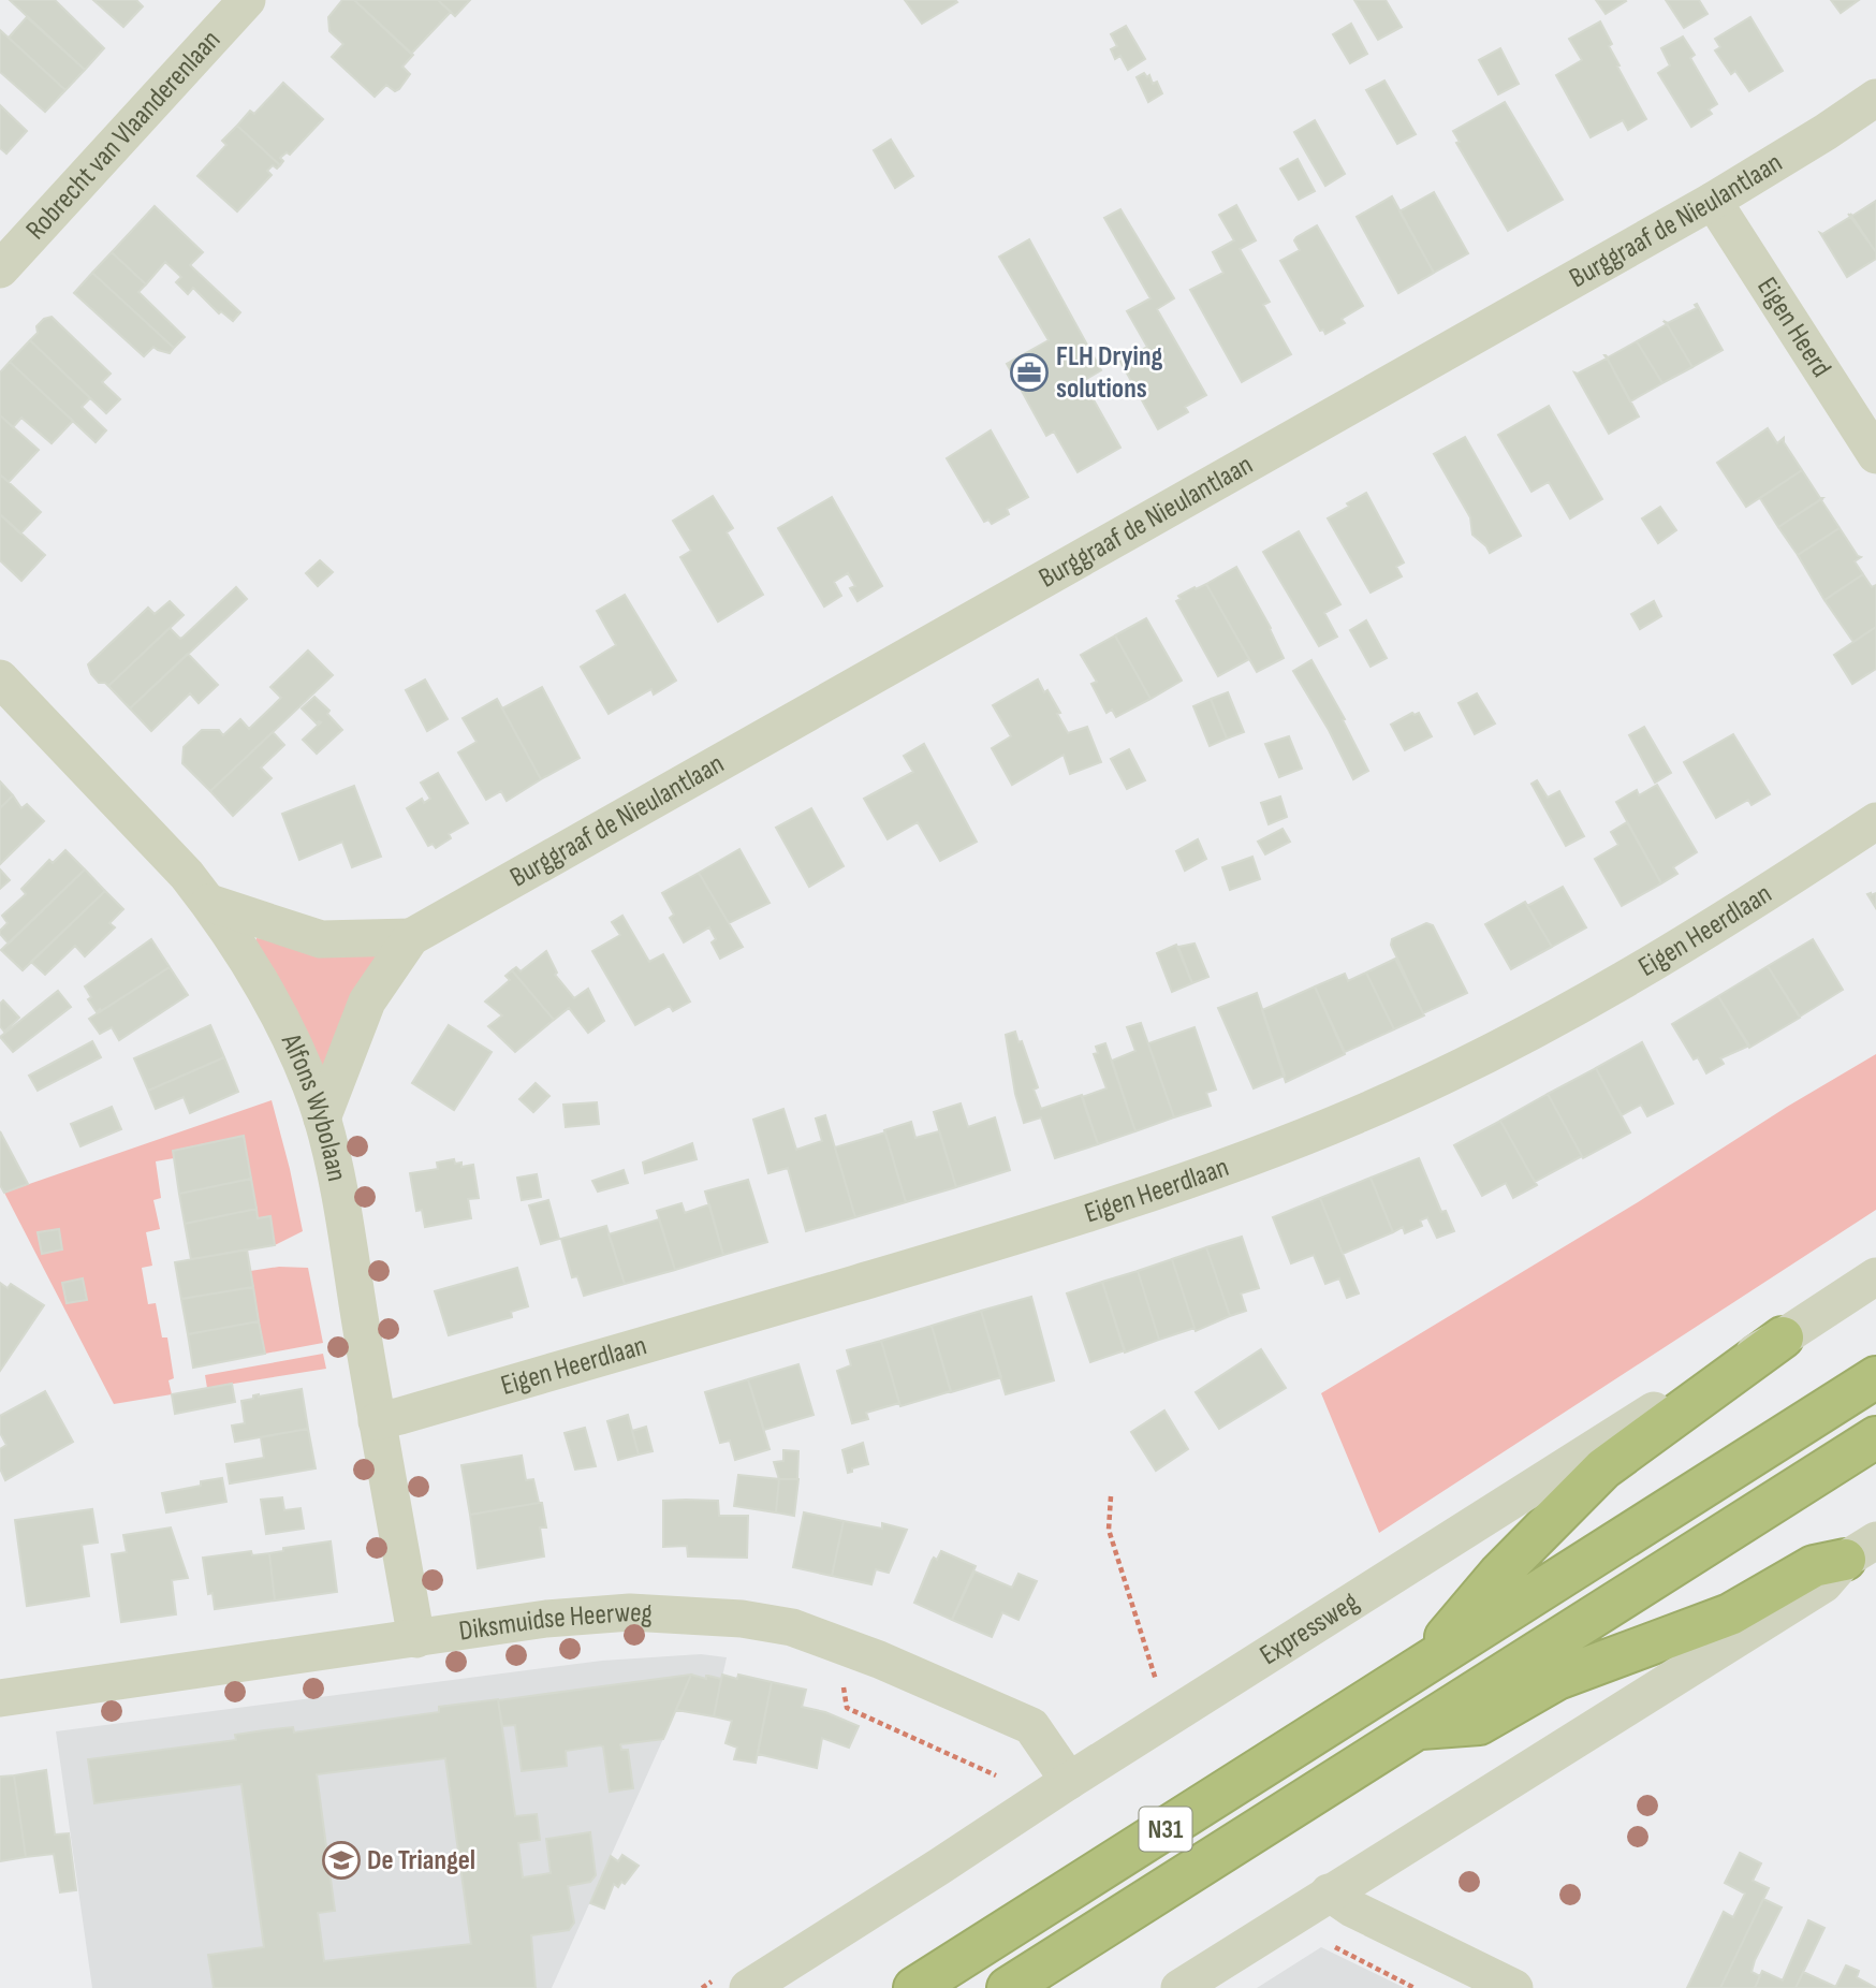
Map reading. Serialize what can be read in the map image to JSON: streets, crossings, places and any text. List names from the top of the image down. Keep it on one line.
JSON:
{"streets":{"highway":["N31"],"street":["Robrecht van Vlaanderenlaan","Burggraaf de Nieulantlaan","Eigen Heerd","Eigen Heerdlaan","Alfons Wybolaan","Diksmuidse Heerweg","Expressweg"]},"crossings":[["Burggraaf de Nieulantlaan","Eigen Heerd"],["Burggraaf de Nieulantlaan","Alfons Wybolaan"],["Eigen Heerdlaan","Alfons Wybolaan"],["Alfons Wybolaan","Diksmuidse Heerweg"],["Diksmuidse Heerweg","Expressweg"]],"places":{"office":["FLH Drying solutions"],"school or university":["De Triangel"]}}
